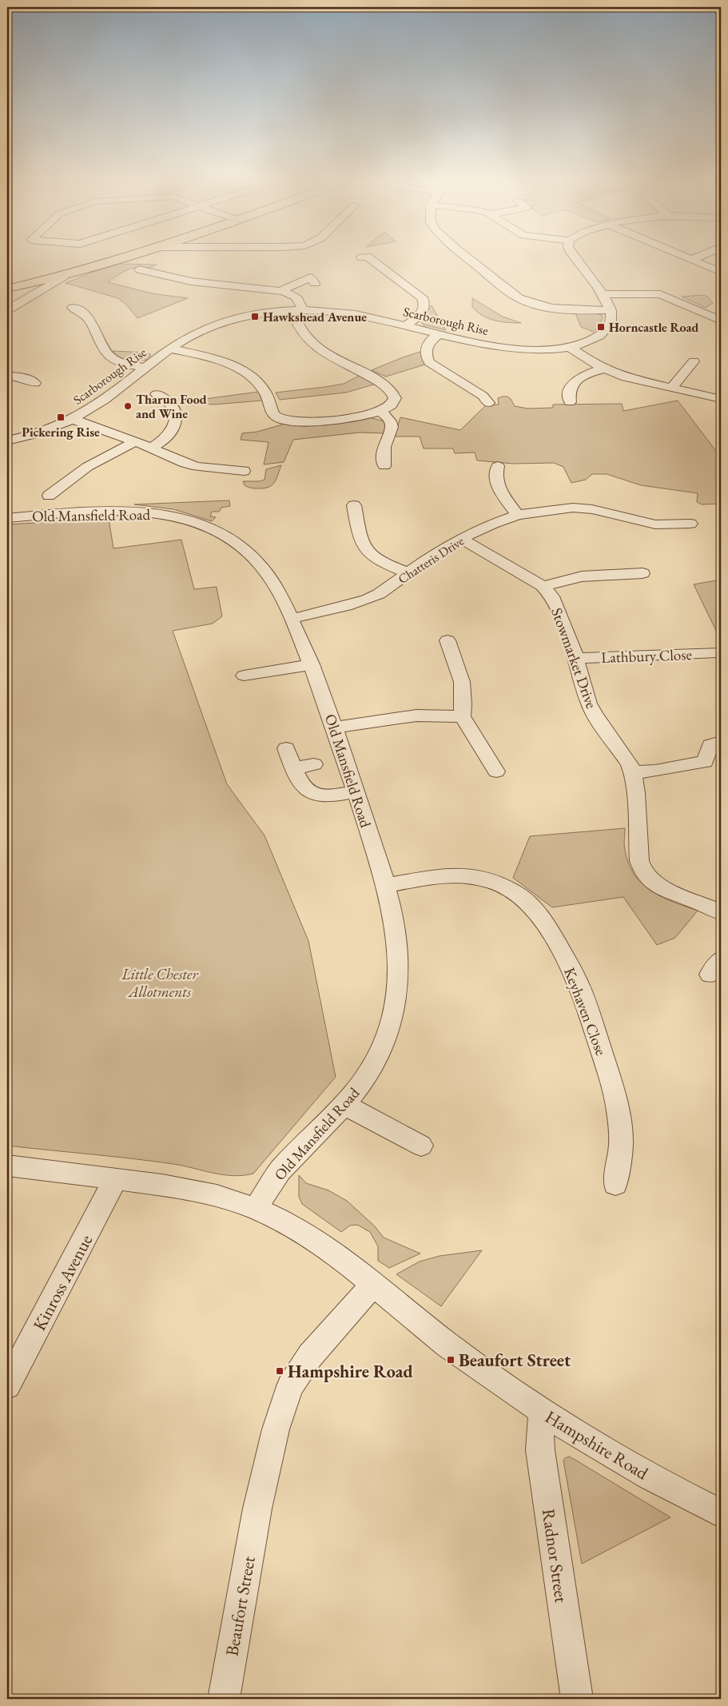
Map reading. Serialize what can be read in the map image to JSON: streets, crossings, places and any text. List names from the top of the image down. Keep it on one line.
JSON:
{"streets":{"street":["Scarborough Rise","Old Mansfield Road","Chatteris Drive","Lathbury Close","Stowmarket Drive","Keyhaven Close","Kinross Avenue","Hampshire Road","Radnor Street","Beaufort Street"]},"crossings":[["Old Mansfield Road","Chatteris Drive"],["Old Mansfield Road","Keyhaven Close"],["Old Mansfield Road","Hampshire Road"],["Chatteris Drive","Stowmarket Drive"],["Lathbury Close","Stowmarket Drive"],["Kinross Avenue","Hampshire Road"],["Hampshire Road","Radnor Street"],["Hampshire Road","Beaufort Street"]],"parks":["Little Chester Allotments"],"places":{"transit":["Hawkshead Avenue","Horncastle Road","Pickering Rise","Beaufort Street","Hampshire Road"],"other":["Tharun Food and Wine"]}}
